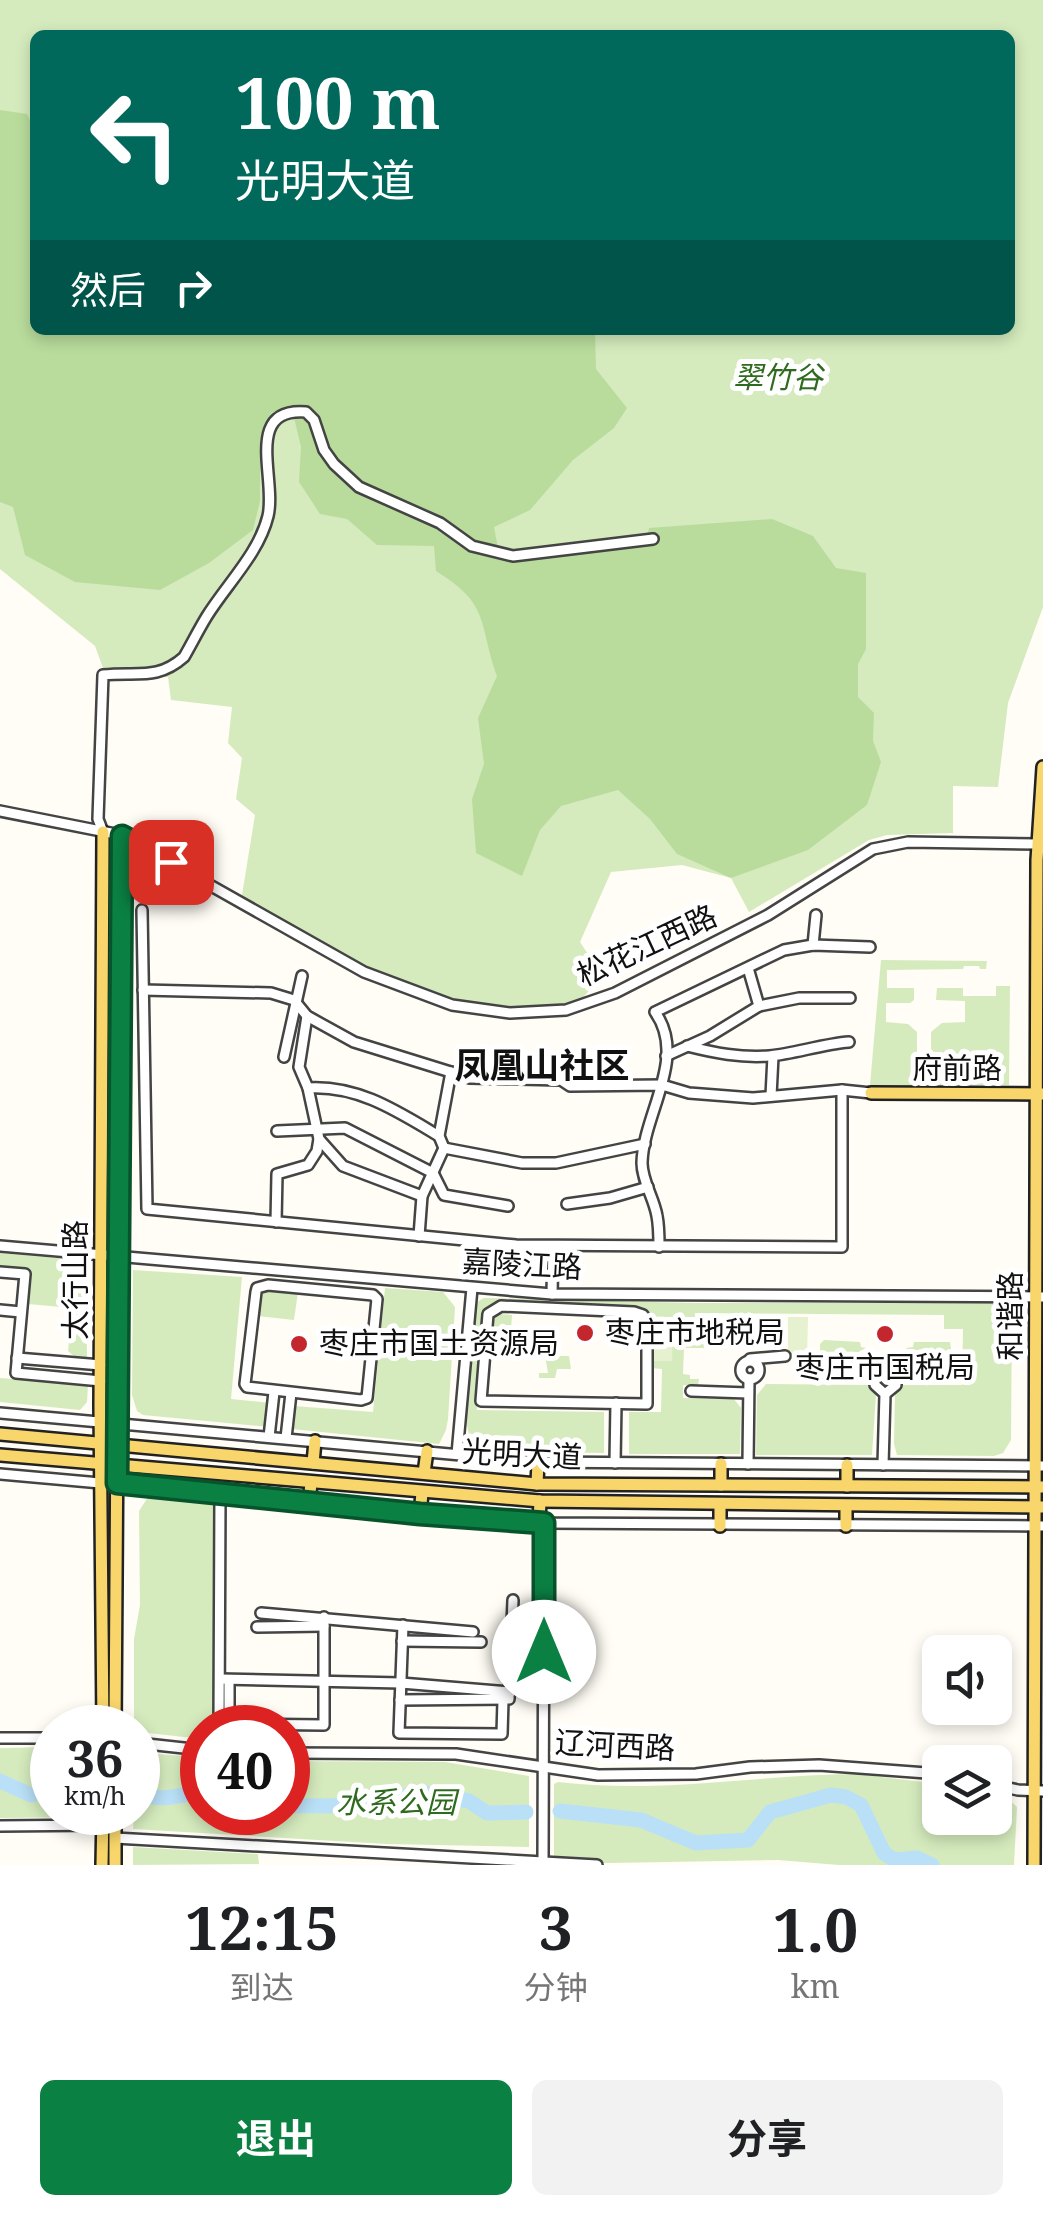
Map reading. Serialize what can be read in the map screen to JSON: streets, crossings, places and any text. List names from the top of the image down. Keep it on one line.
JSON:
{"streets":{"main road":["府前路","太行山路","和谐路","光明大道"],"street":["松花江西路","嘉陵江路","辽河西路"]},"crossings":[["松花江西路","太行山路"],["松花江西路","和谐路"],["府前路","和谐路"],["嘉陵江路","太行山路"],["嘉陵江路","和谐路"],["太行山路","光明大道"],["和谐路","光明大道"]],"districts":["凤凰山社区"],"parks":["翠竹谷","水系公园"],"places":["枣庄市地税局","枣庄市国税局","枣庄市国土资源局"],"page":{"turn":["100 m","光明大道"],"then":"然后","speed":"36 km/h","limit":"40","eta":["12:15","到达","3","分钟","1.0","km"],"buttons":["退出","分享"]}}
